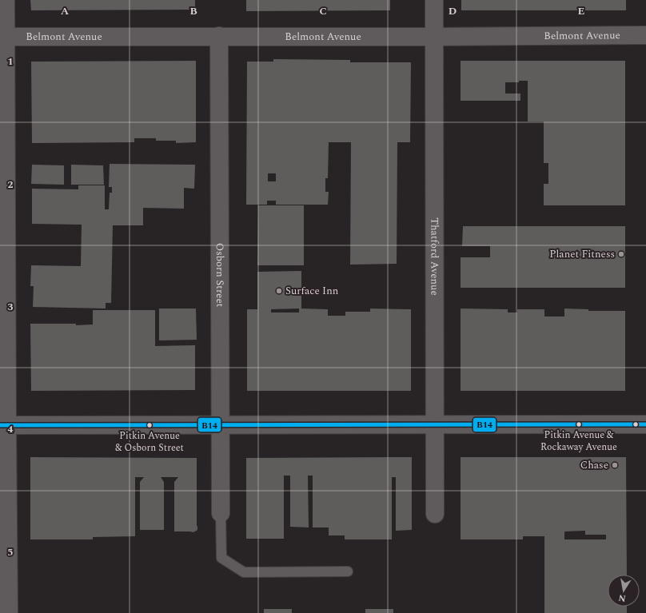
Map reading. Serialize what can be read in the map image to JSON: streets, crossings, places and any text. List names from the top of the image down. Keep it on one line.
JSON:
{"streets":{"street":["Belmont Avenue","Thatford Avenue","Osborn Street"]},"crossings":[["Belmont Avenue","Thatford Avenue"],["Belmont Avenue","Osborn Street"]],"places":["Planet Fitness","Surface Inn","Pitkin Avenue & Rockaway Avenue","Pitkin Avenue & Osborn Street","Chase"],"lines":["transit line B14"],"north":"bottom","grid":{"columns":["A","B","C","D","E"],"rows":["1","2","3","4","5"]}}
